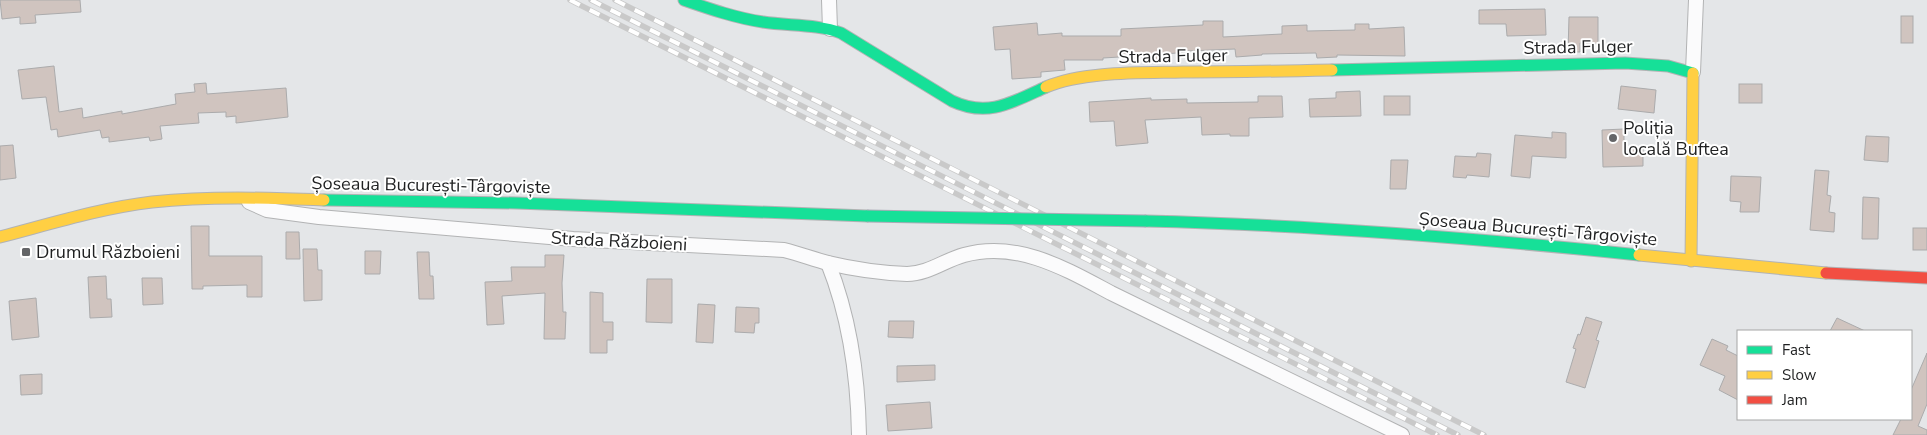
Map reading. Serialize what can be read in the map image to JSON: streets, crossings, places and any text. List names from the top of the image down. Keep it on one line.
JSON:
{"streets":{"main road":["Strada Fulger","Șoseaua București-Târgoviște"],"street":["Strada Războieni"]},"crossings":[["Șoseaua București-Târgoviște","Strada Războieni"]],"places":{"other":["Poliția locală Buftea"],"transit":["Drumul Războieni"]},"legend":["Fast","Slow","Jam"]}
